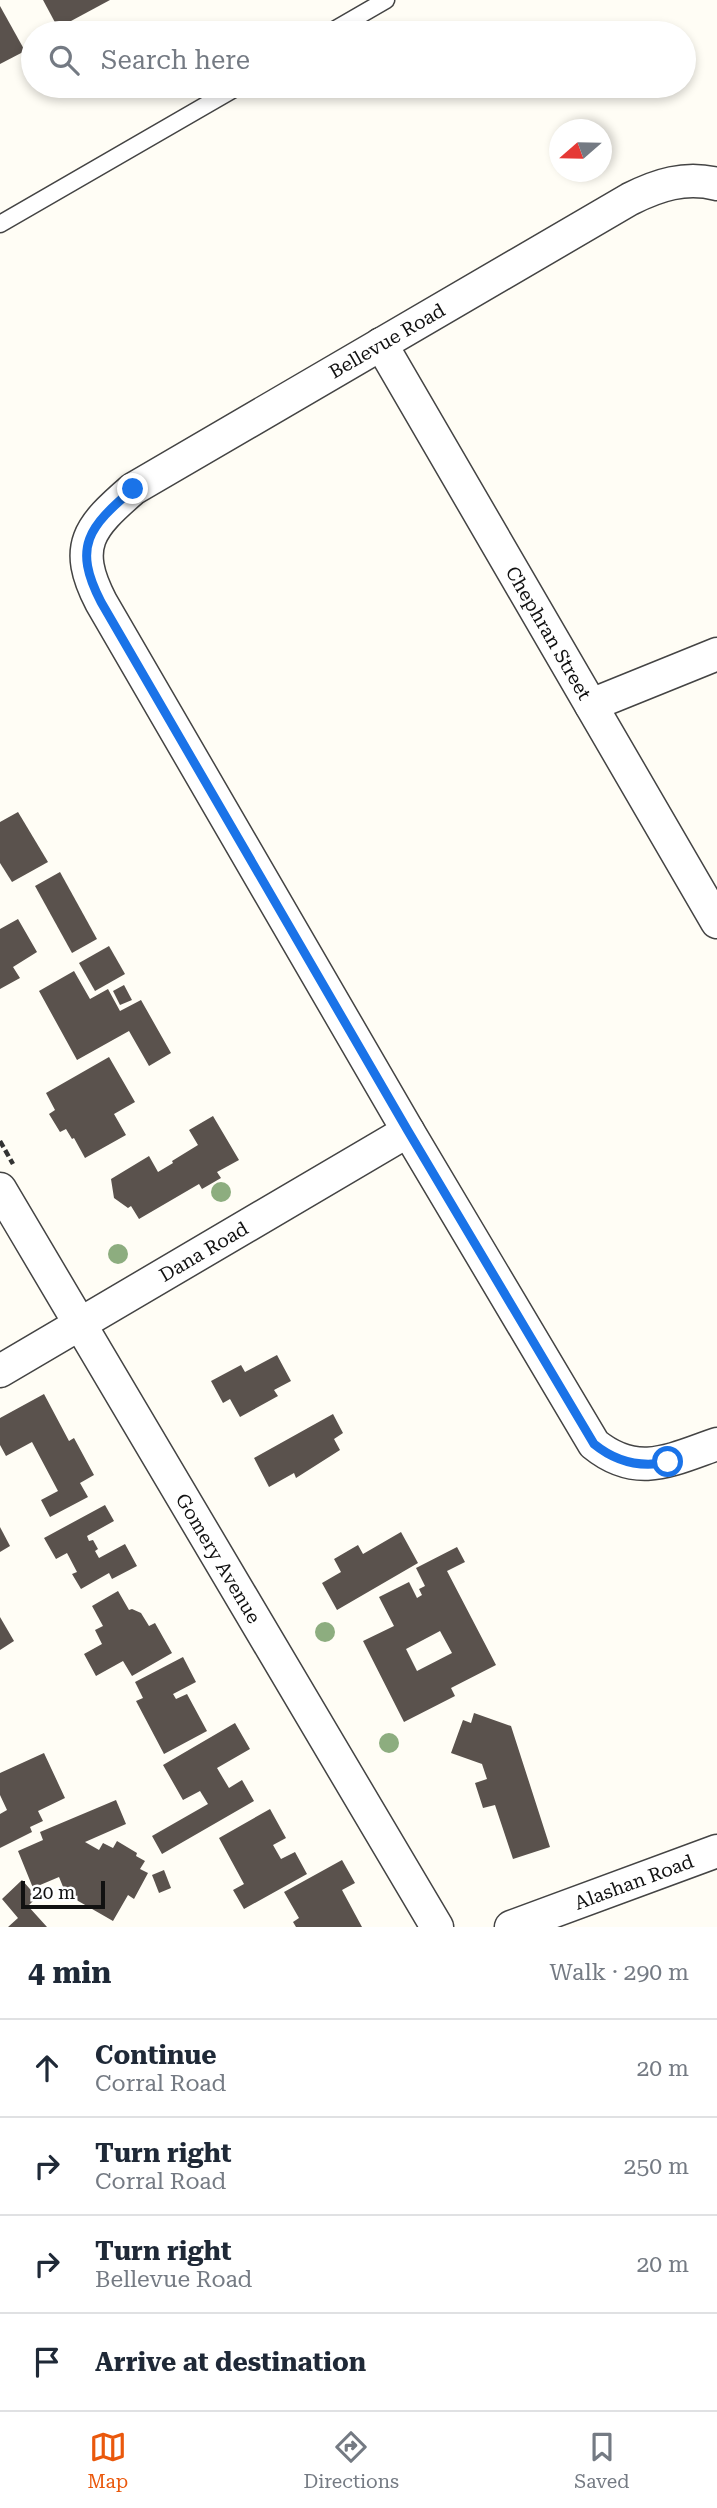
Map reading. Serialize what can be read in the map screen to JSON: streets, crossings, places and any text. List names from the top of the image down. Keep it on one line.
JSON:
{"streets":{"street":["Bellevue Road","Chephran Street","Dana Road","Gomery Avenue","Alashan Road"]},"crossings":[["Bellevue Road","Chephran Street"],["Bellevue Road","Dana Road"],["Dana Road","Gomery Avenue"]],"scale_bar":"20 m","north":"left","page":{"search":"Search here","scale":"20 m","heading":["4 min","Walk · 290 m"],"list":[["Continue","Corral Road","20 m"],["Turn right","Corral Road","250 m"],["Turn right","Bellevue Road","20 m"],"Arrive at destination"],"nav":["Map","Directions","Saved"]}}
